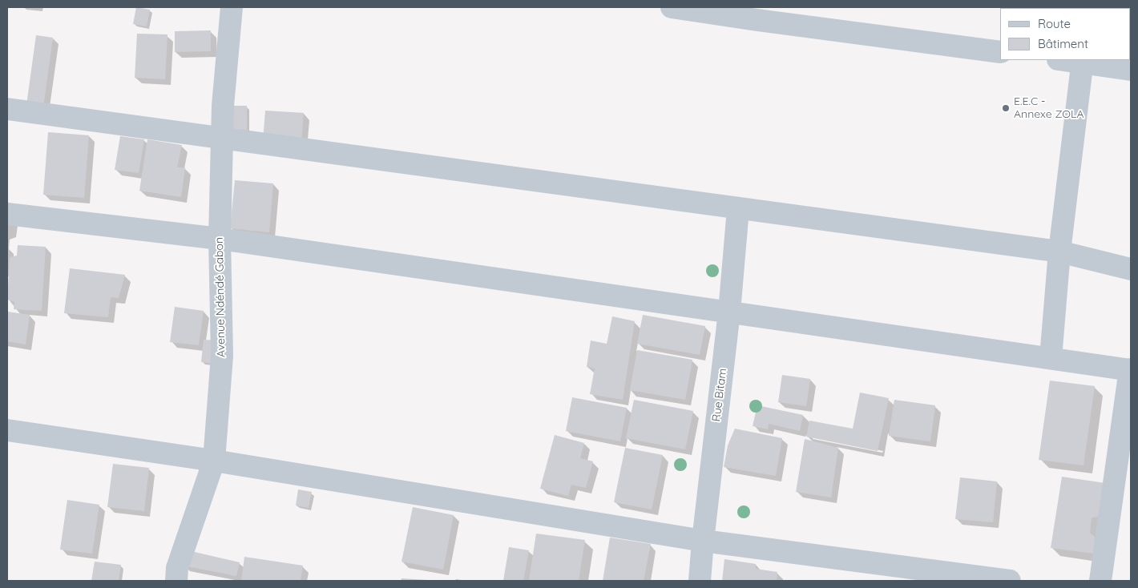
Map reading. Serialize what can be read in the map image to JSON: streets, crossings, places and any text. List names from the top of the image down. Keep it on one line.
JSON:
{"streets":{"street":["Avenue Ndéndé Gabon","Rue Bitam"]},"places":["E.E.C - Annexe ZOLA"],"legend":["Route","Bâtiment"]}
